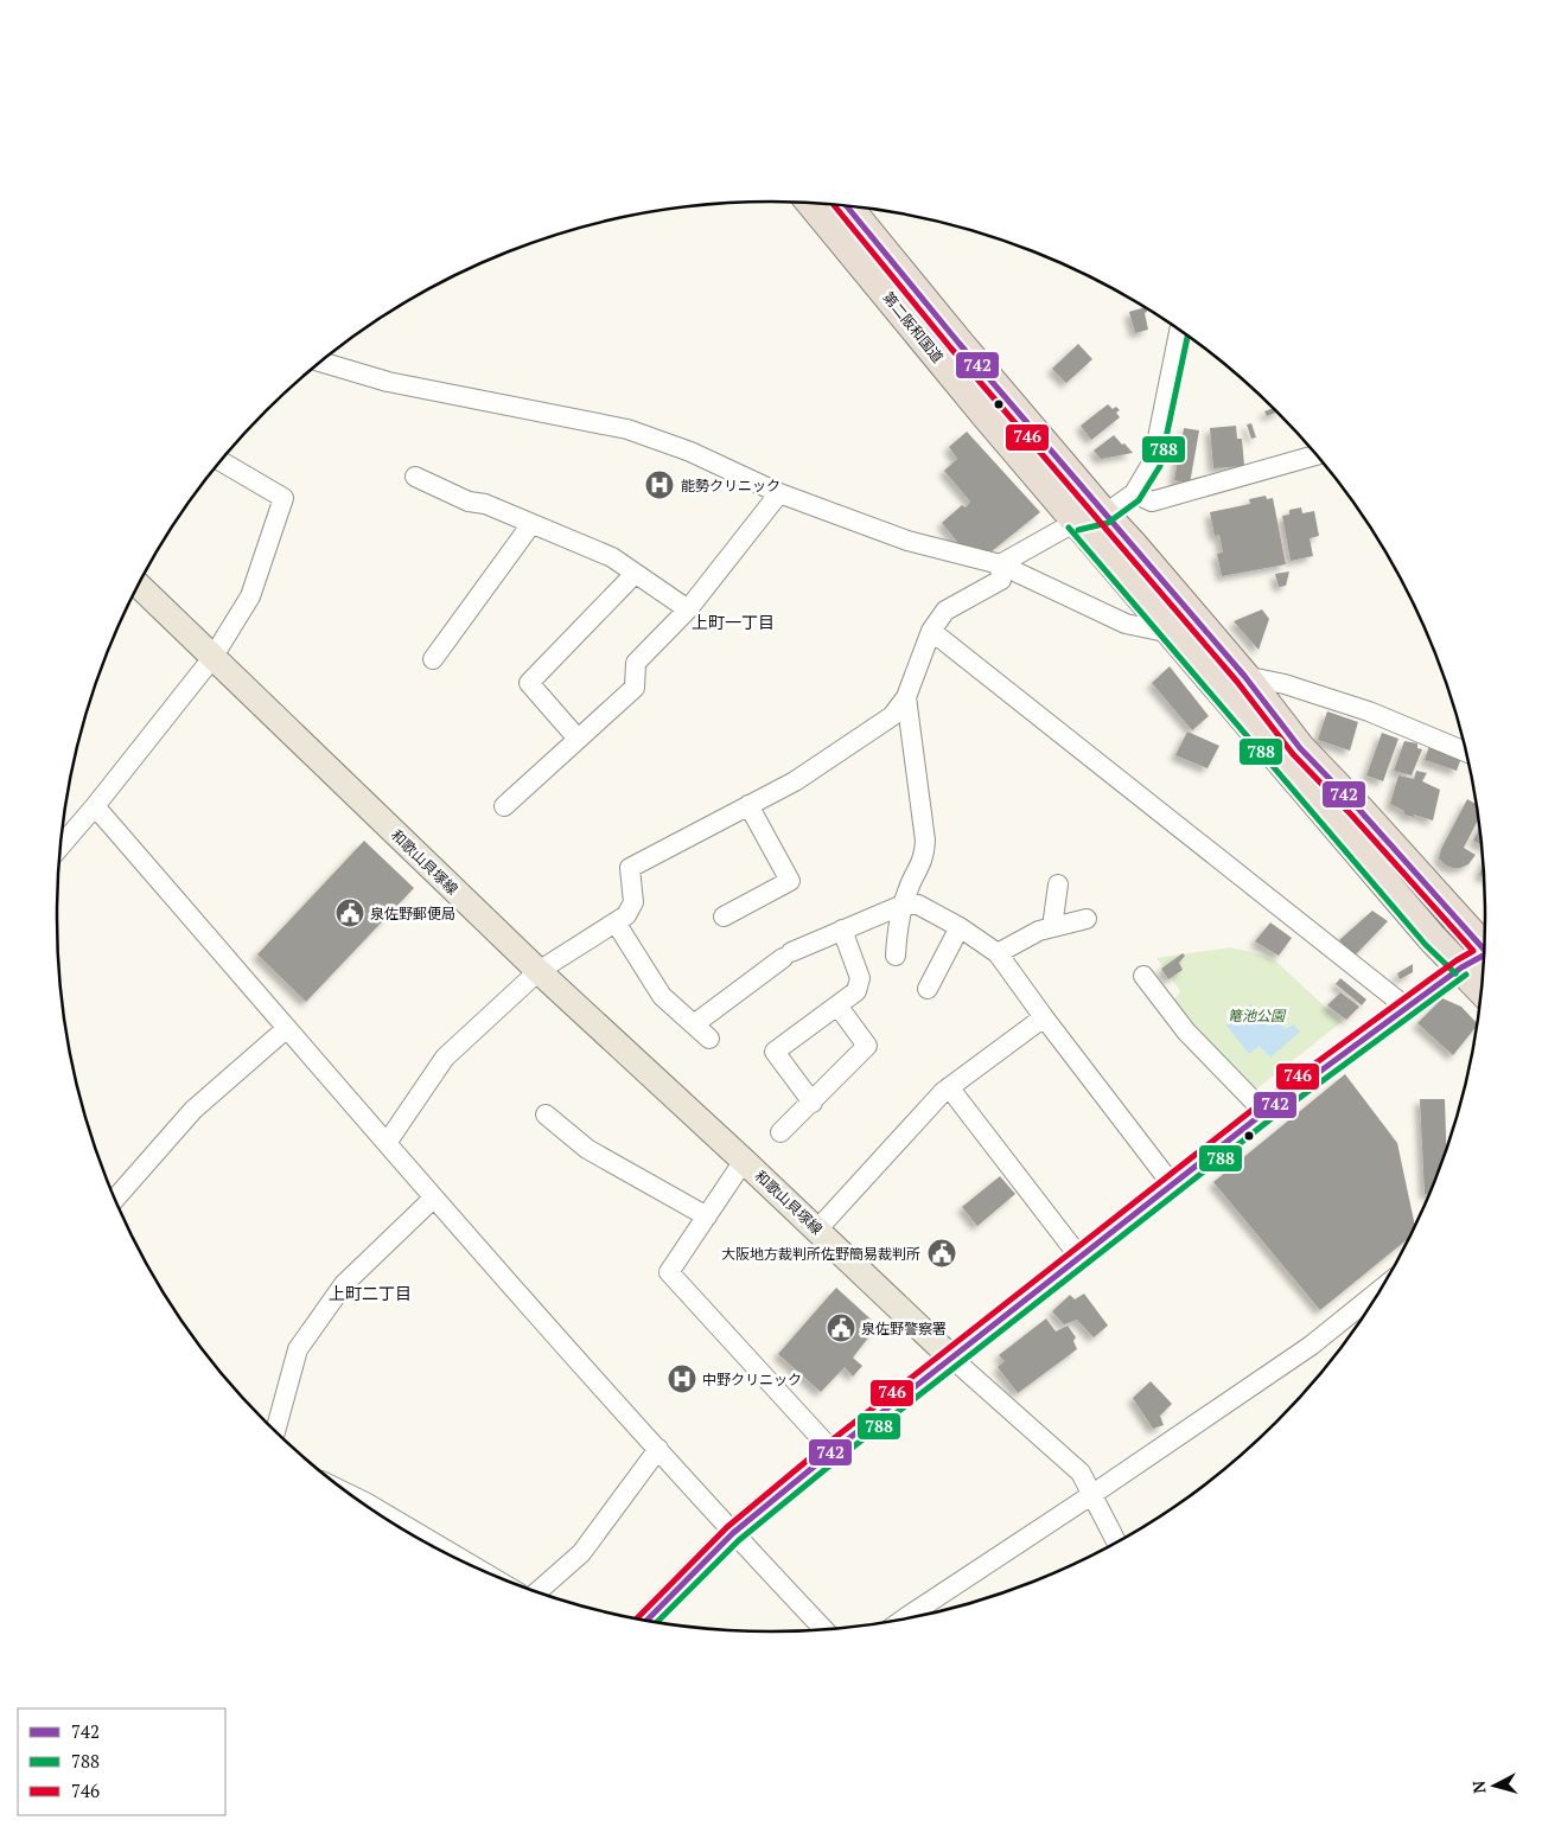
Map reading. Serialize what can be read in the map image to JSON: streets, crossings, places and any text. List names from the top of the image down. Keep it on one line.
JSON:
{"streets":{"highway":["第二阪和国道"],"main road":["和歌山貝塚線"]},"districts":["上町一丁目","上町二丁目"],"parks":["篭池公園"],"places":{"hospital":["能勢クリニック","中野クリニック"],"public building":["泉佐野郵便局","大阪地方裁判所佐野簡易裁判所","泉佐野警察署"]},"lines":["transit line 746","transit line 742","transit line 788"],"legend":["742","788","746"],"north":"left"}
